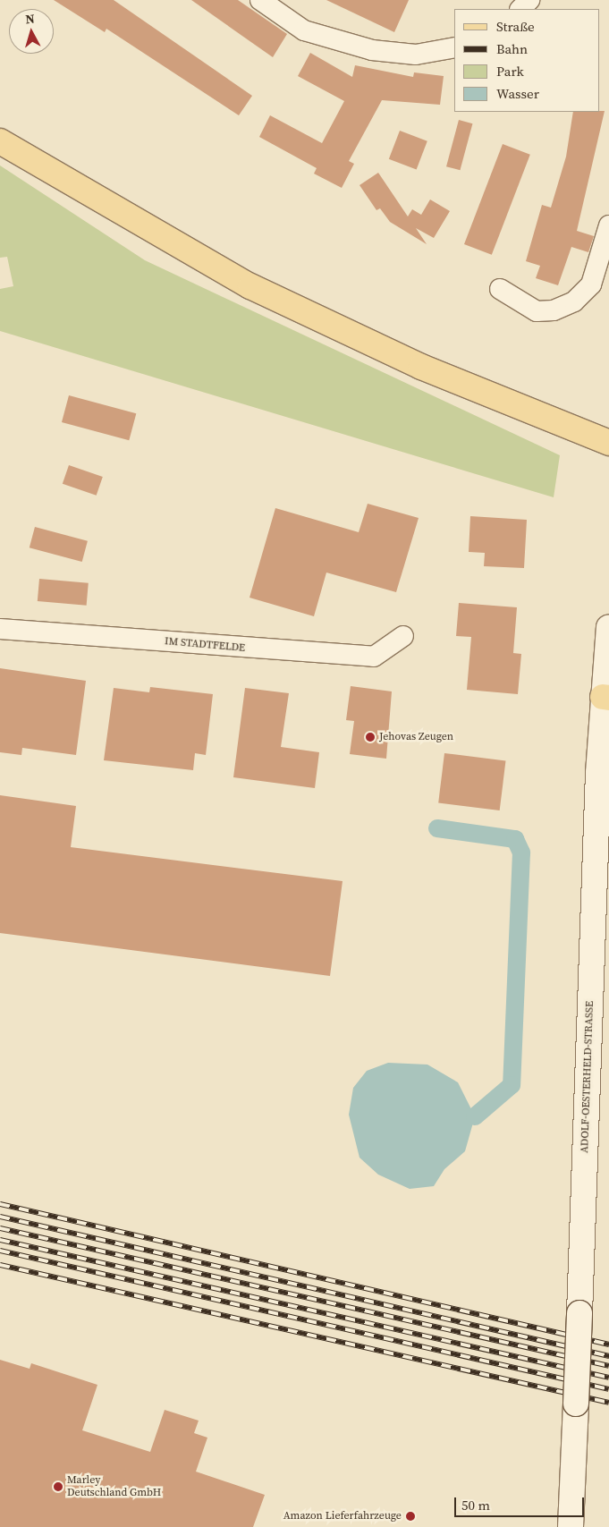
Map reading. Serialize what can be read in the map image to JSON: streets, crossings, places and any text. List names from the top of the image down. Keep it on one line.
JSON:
{"streets":{"street":["IM STADTFELDE","ADOLF-OESTERHELD-STRASSE"]},"places":["Jehovas Zeugen","Marley Deutschland GmbH","Amazon Lieferfahrzeuge"],"legend":["Straße","Bahn","Park","Wasser"],"scale_bar":"50 m","north":"top"}
